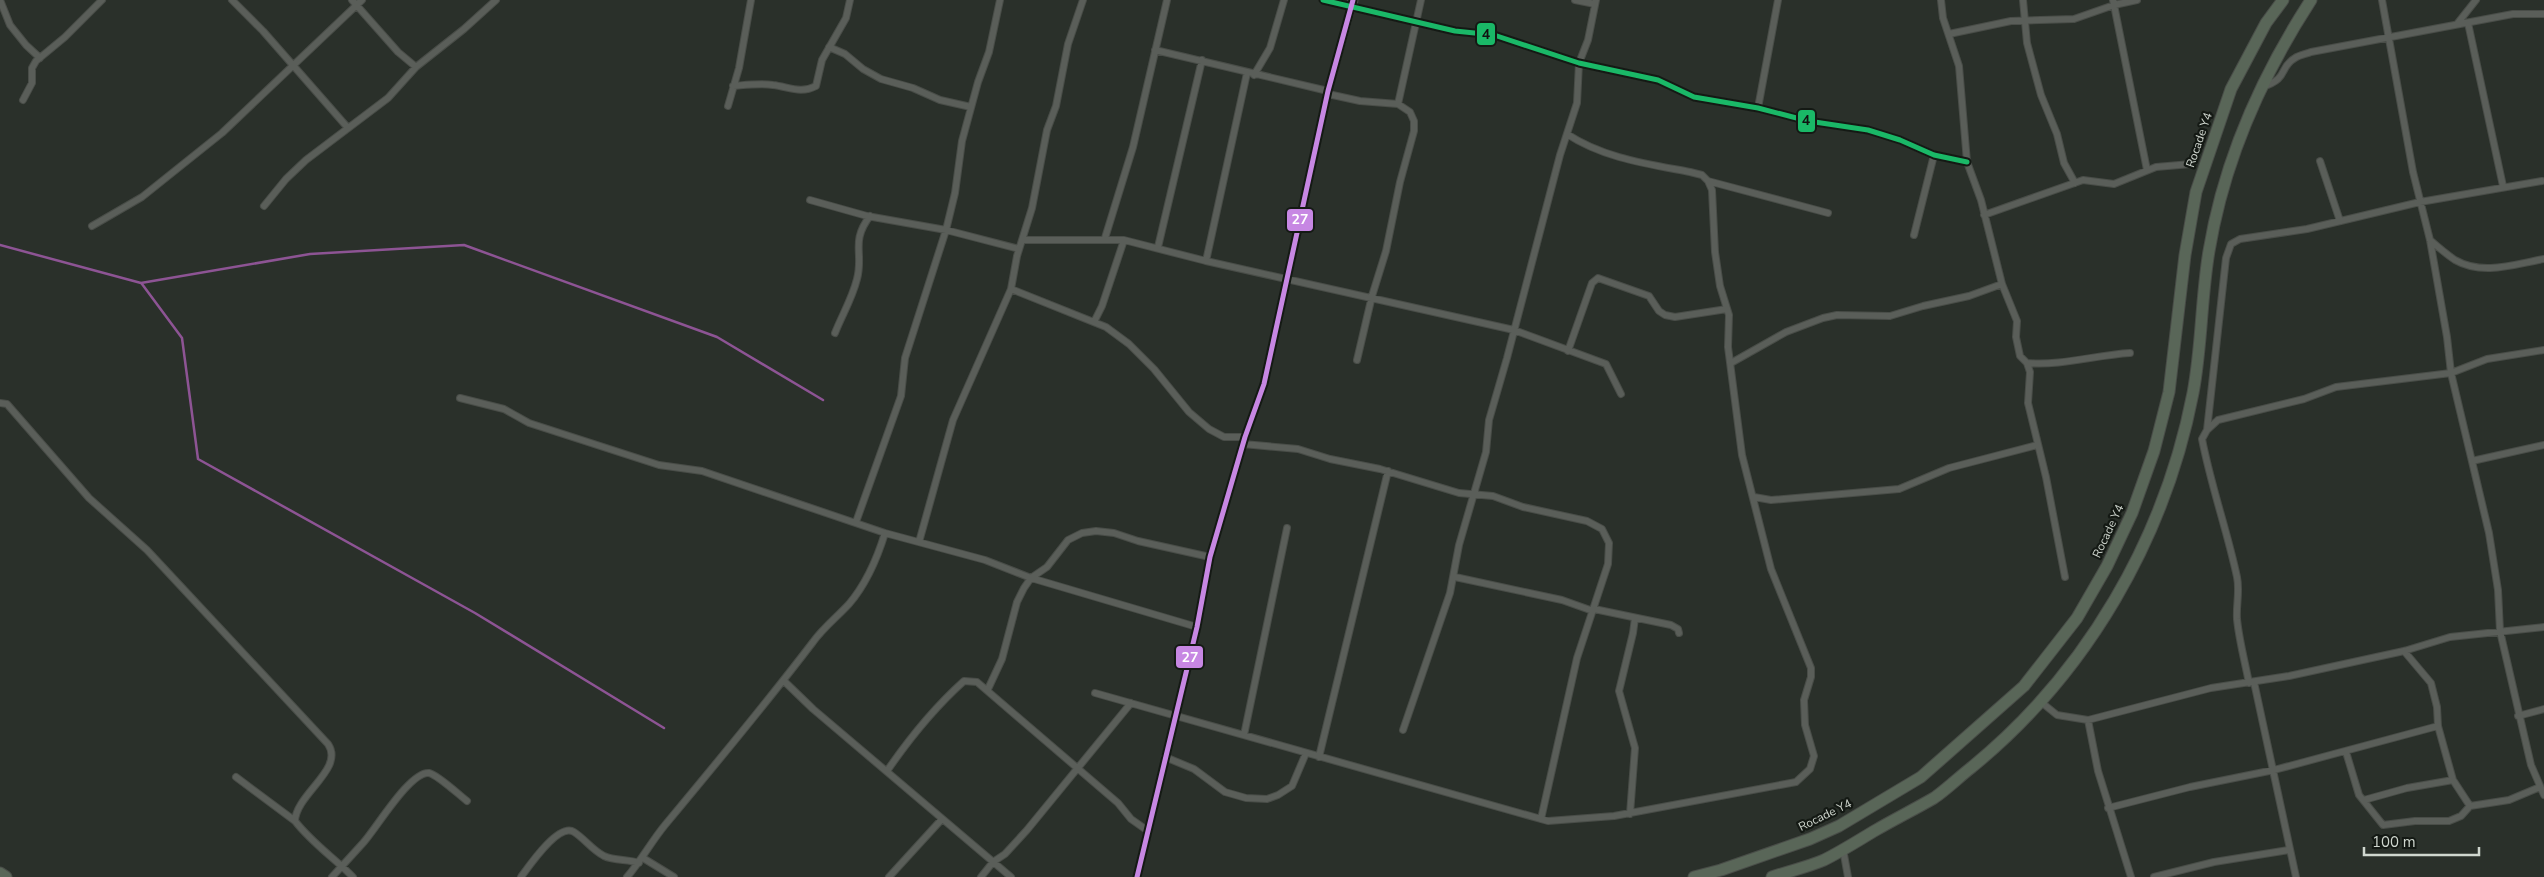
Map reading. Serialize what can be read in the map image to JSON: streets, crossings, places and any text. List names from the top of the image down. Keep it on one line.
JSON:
{"streets":{"highway":["Rocade Y4"]},"lines":["transit line 4","transit line 27"],"scale_bar":"100 m"}
